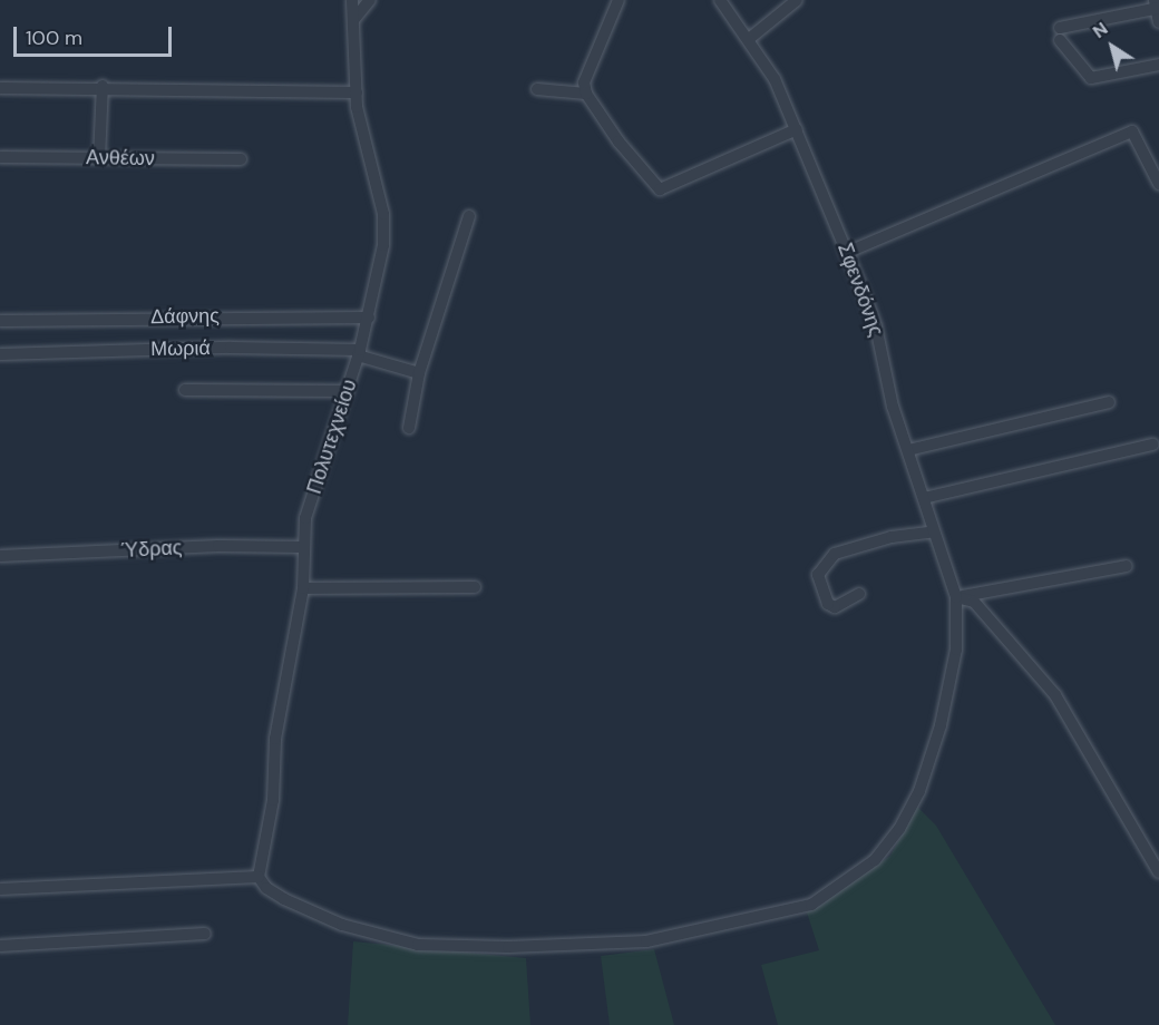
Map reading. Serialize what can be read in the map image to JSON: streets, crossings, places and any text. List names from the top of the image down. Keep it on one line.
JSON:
{"streets":{"street":["Ανθέων","Σφενδόνης","Δάφνης","Μωριά","Πολυτεχνείου","Ύδρας"]},"crossings":[["Σφενδόνης","Πολυτεχνείου"],["Δάφνης","Πολυτεχνείου"],["Μωριά","Πολυτεχνείου"],["Πολυτεχνείου","Ύδρας"]],"scale_bar":"100 m","north":"top left"}
